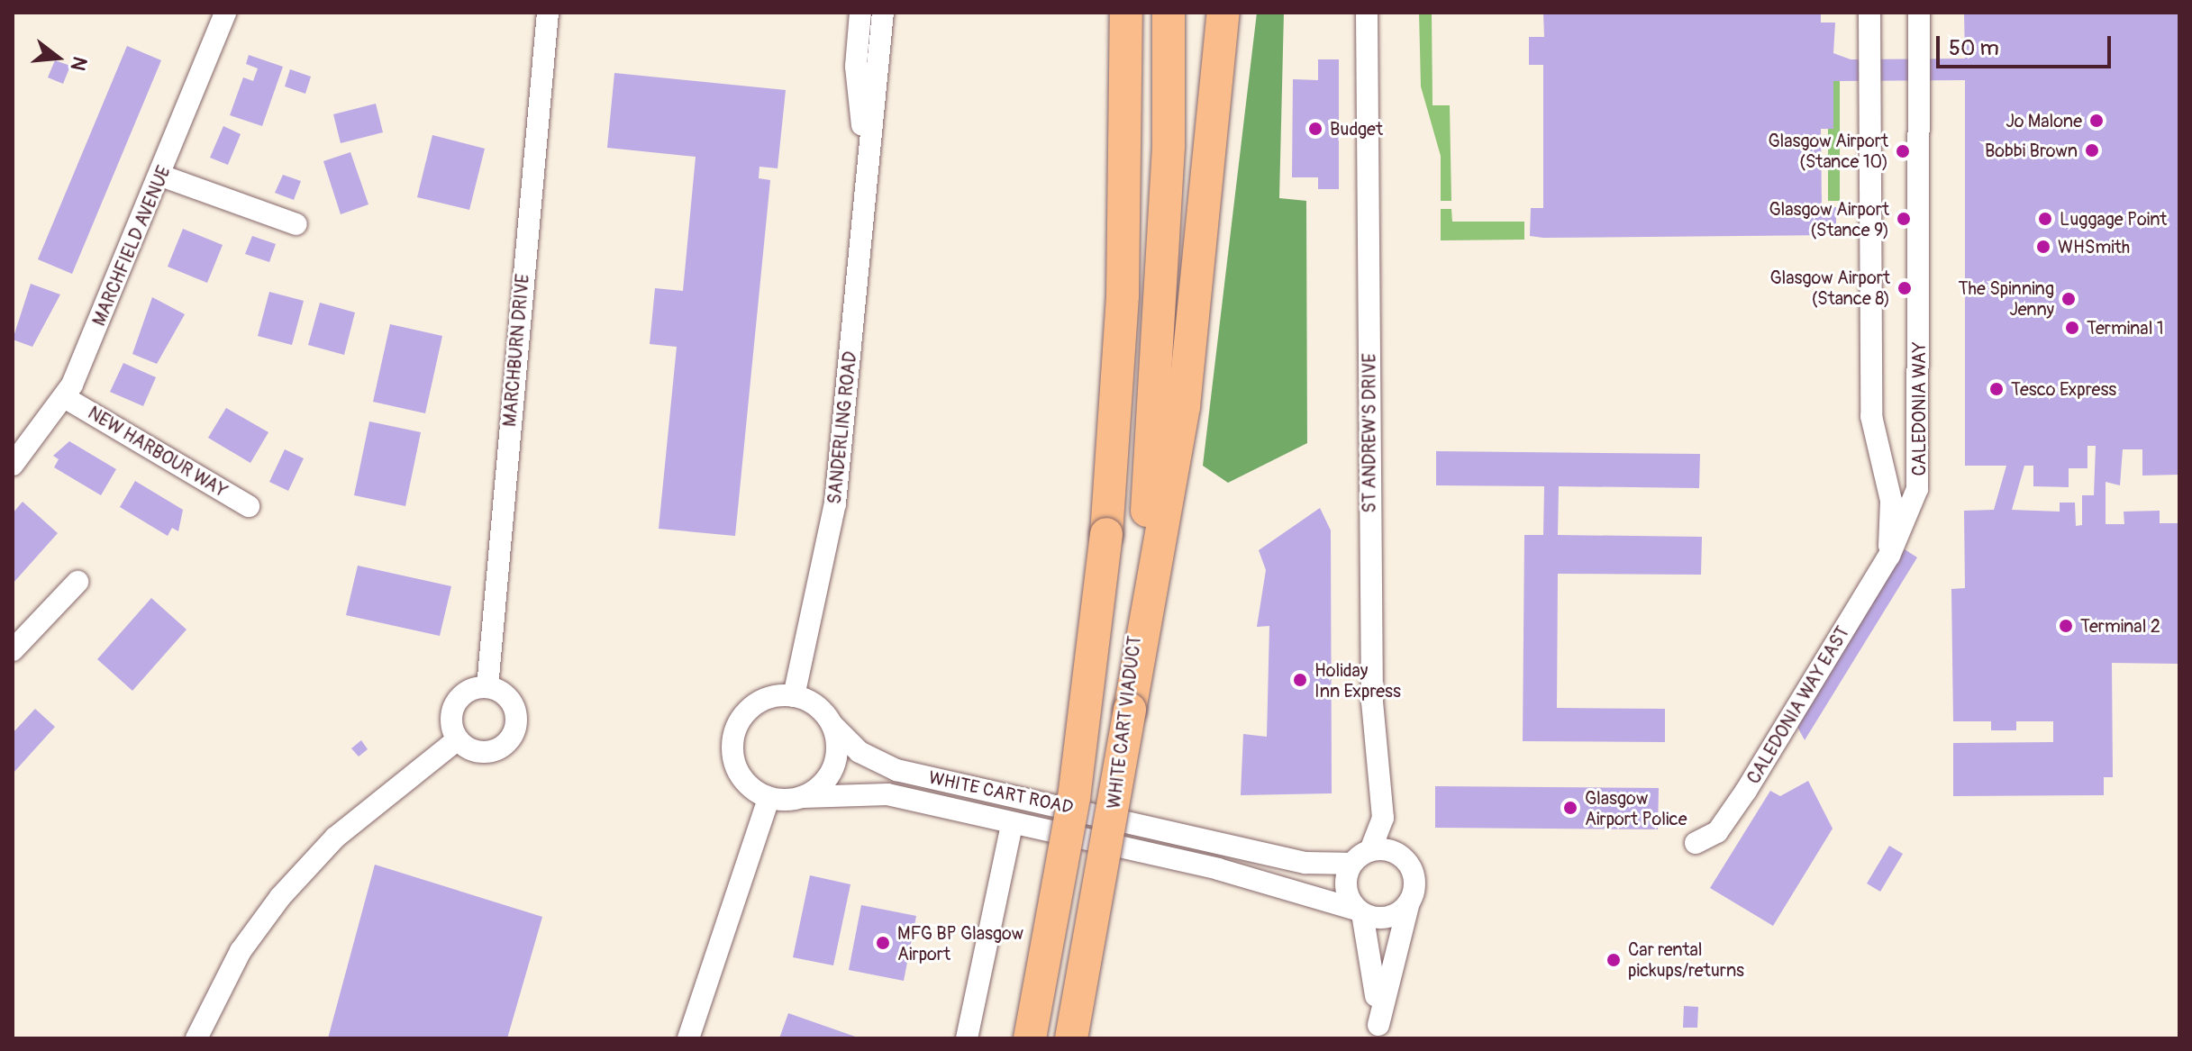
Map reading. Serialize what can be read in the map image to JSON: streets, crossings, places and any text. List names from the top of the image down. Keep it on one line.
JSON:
{"streets":{"highway":["WHITE CART VIADUCT"],"street":["MARCHFIELD AVENUE","MARCHBURN DRIVE","CALEDONIA WAY","SANDERLING ROAD","ST ANDREW'S DRIVE","NEW HARBOUR WAY","CALEDONIA WAY EAST","WHITE CART ROAD"]},"crossings":[["MARCHFIELD AVENUE","NEW HARBOUR WAY"],["CALEDONIA WAY","CALEDONIA WAY EAST"],["SANDERLING ROAD","WHITE CART ROAD"],["ST ANDREW'S DRIVE","WHITE CART ROAD"]],"places":["Jo Malone","Budget","Bobbi Brown","Glasgow Airport (Stance 10)","Glasgow Airport (Stance 9)","Luggage Point","WHSmith","Glasgow Airport (Stance 8)","The Spinning Jenny","Terminal 1","Tesco Express","Terminal 2","Holiday Inn Express","Glasgow Airport Police","MFG BP Glasgow Airport","Car rental pickups/returns"],"scale_bar":"50 m","north":"right"}
